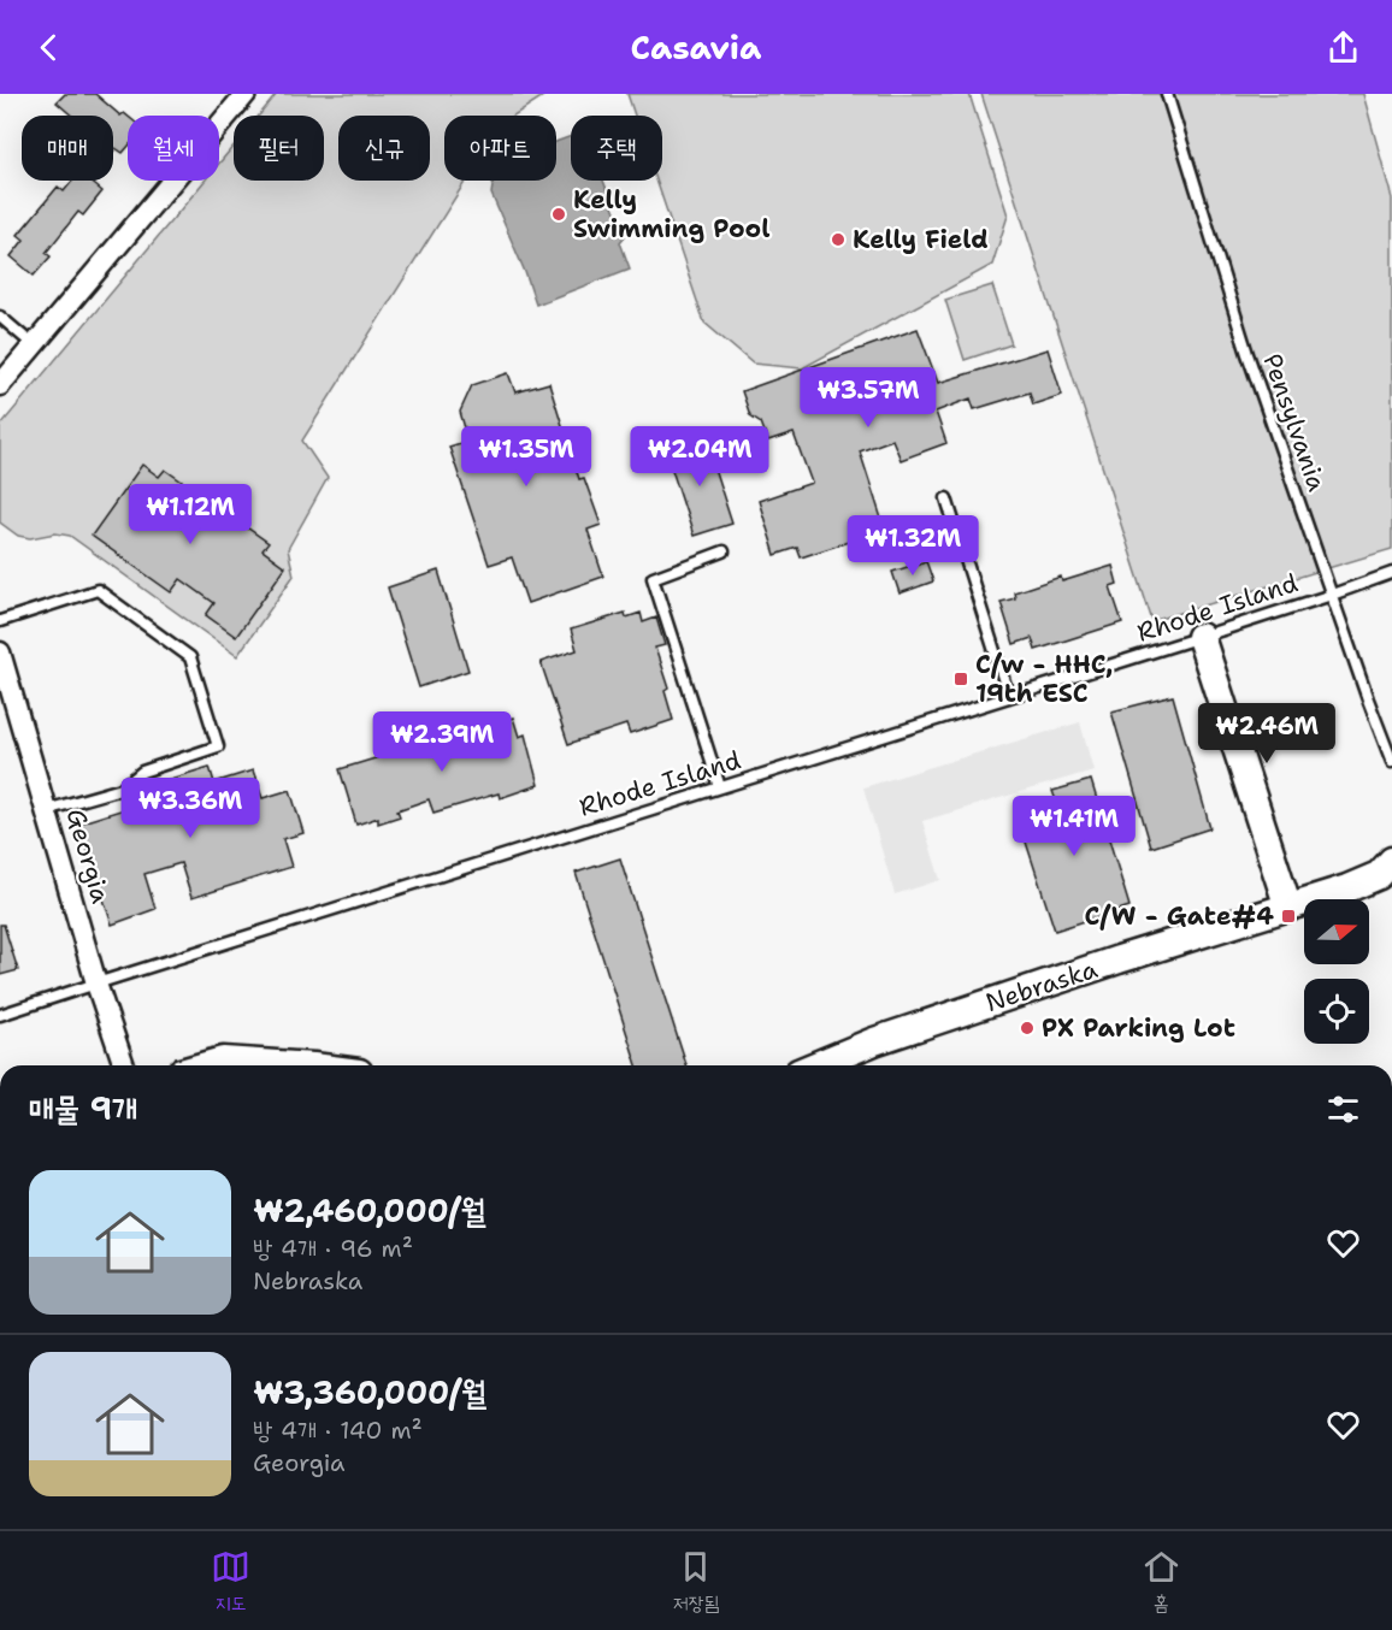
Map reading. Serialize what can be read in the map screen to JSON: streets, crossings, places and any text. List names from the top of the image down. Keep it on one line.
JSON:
{"streets":{"street":["Georgia","Nebraska"],"lane":["Pensylvania","Rhode Island"]},"crossings":[["Pensylvania","Rhode Island"],["Rhode Island","Georgia"]],"places":{"other":["Kelly Swimming Pool","Kelly Field","PX Parking Lot"],"transit":["C/w - HHC, 19th ESC","C/W - Gate#4"]},"north":"right","page":{"header":"Casavia","chip":["매매","월세","필터","신규","아파트","주택"],"price":["₩3.57M","₩1.35M","₩2.04M","₩1.12M","₩1.32M","₩2.46M","₩2.39M","₩3.36M","₩1.41M"],"heading":"매물 9개","list":[{"name":"₩2,460,000/월","note":"방 4개 · 96 m² · Nebraska"},{"name":"₩3,360,000/월","note":"방 4개 · 140 m² · Georgia"}],"tabs":["지도","저장됨","홈"]}}
